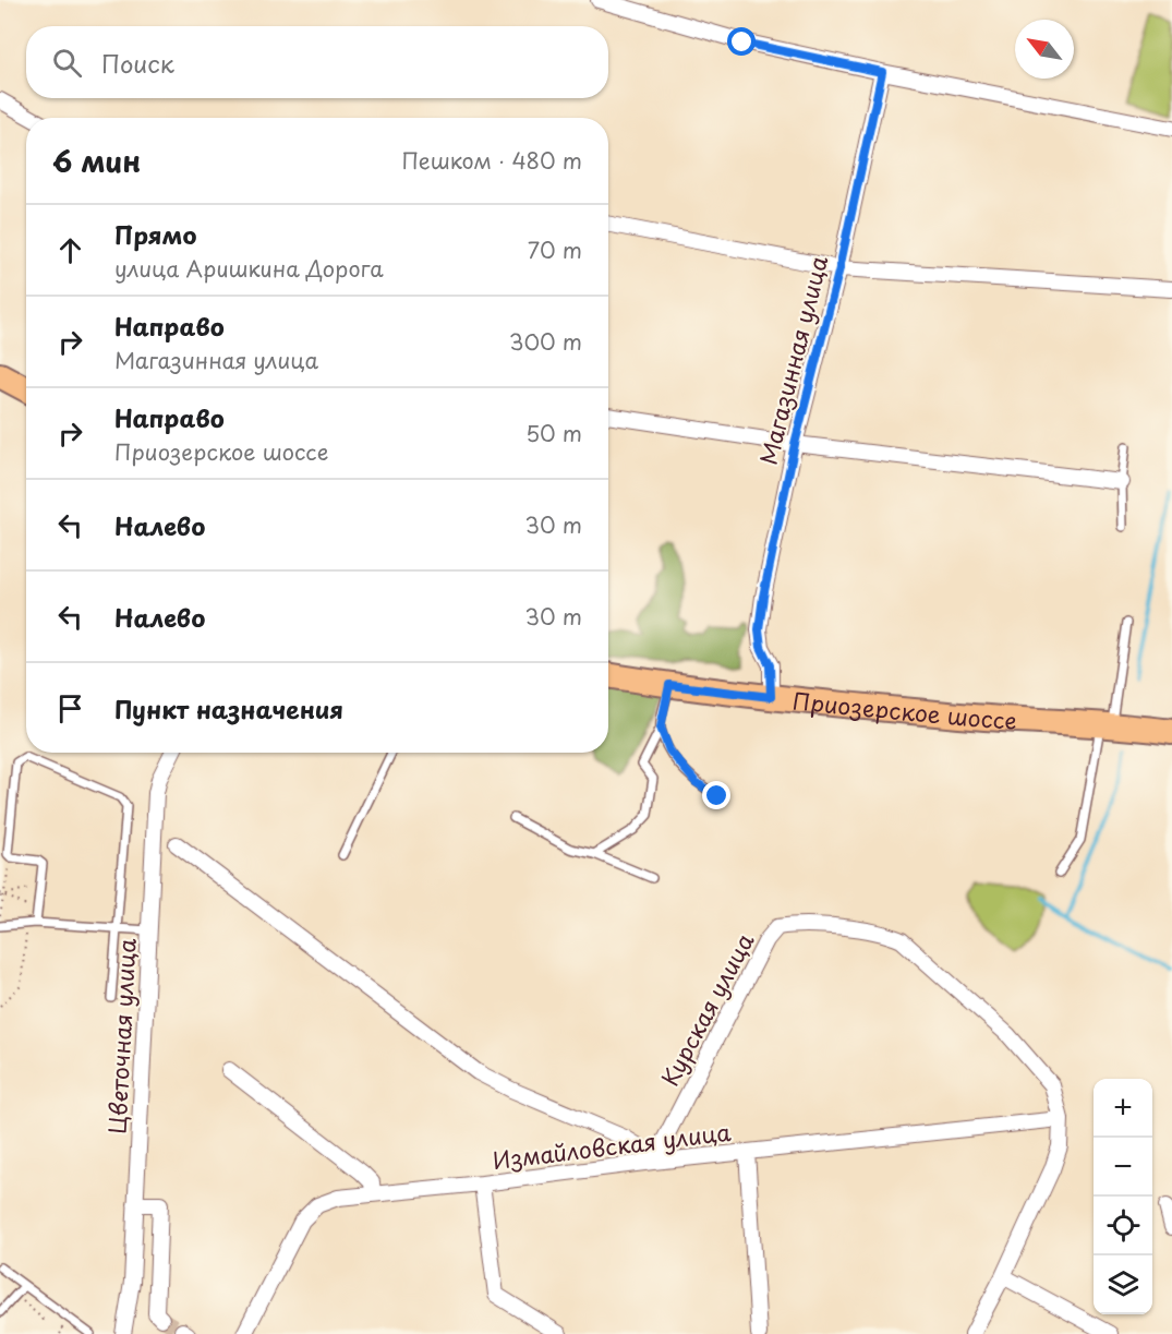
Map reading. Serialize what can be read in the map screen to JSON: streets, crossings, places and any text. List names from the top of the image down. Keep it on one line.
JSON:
{"streets":{"main road":["Приозерское шоссе"],"street":["Магазинная улица","Курская улица","Цветочная улица","Измайловская улица"]},"crossings":[["Магазинная улица","Приозерское шоссе"],["Курская улица","Измайловская улица"]],"north":"top left","page":{"search":"Поиск","heading":["6 мин","Пешком · 480 m"],"list":[["Прямо","улица Аришкина Дорога","70 m"],["Направо","Магазинная улица","300 m"],["Направо","Приозерское шоссе","50 m"],["Налево","30 m"],["Налево","30 m"],"Пункт назначения"],"map_buttons":["+","−"]}}
